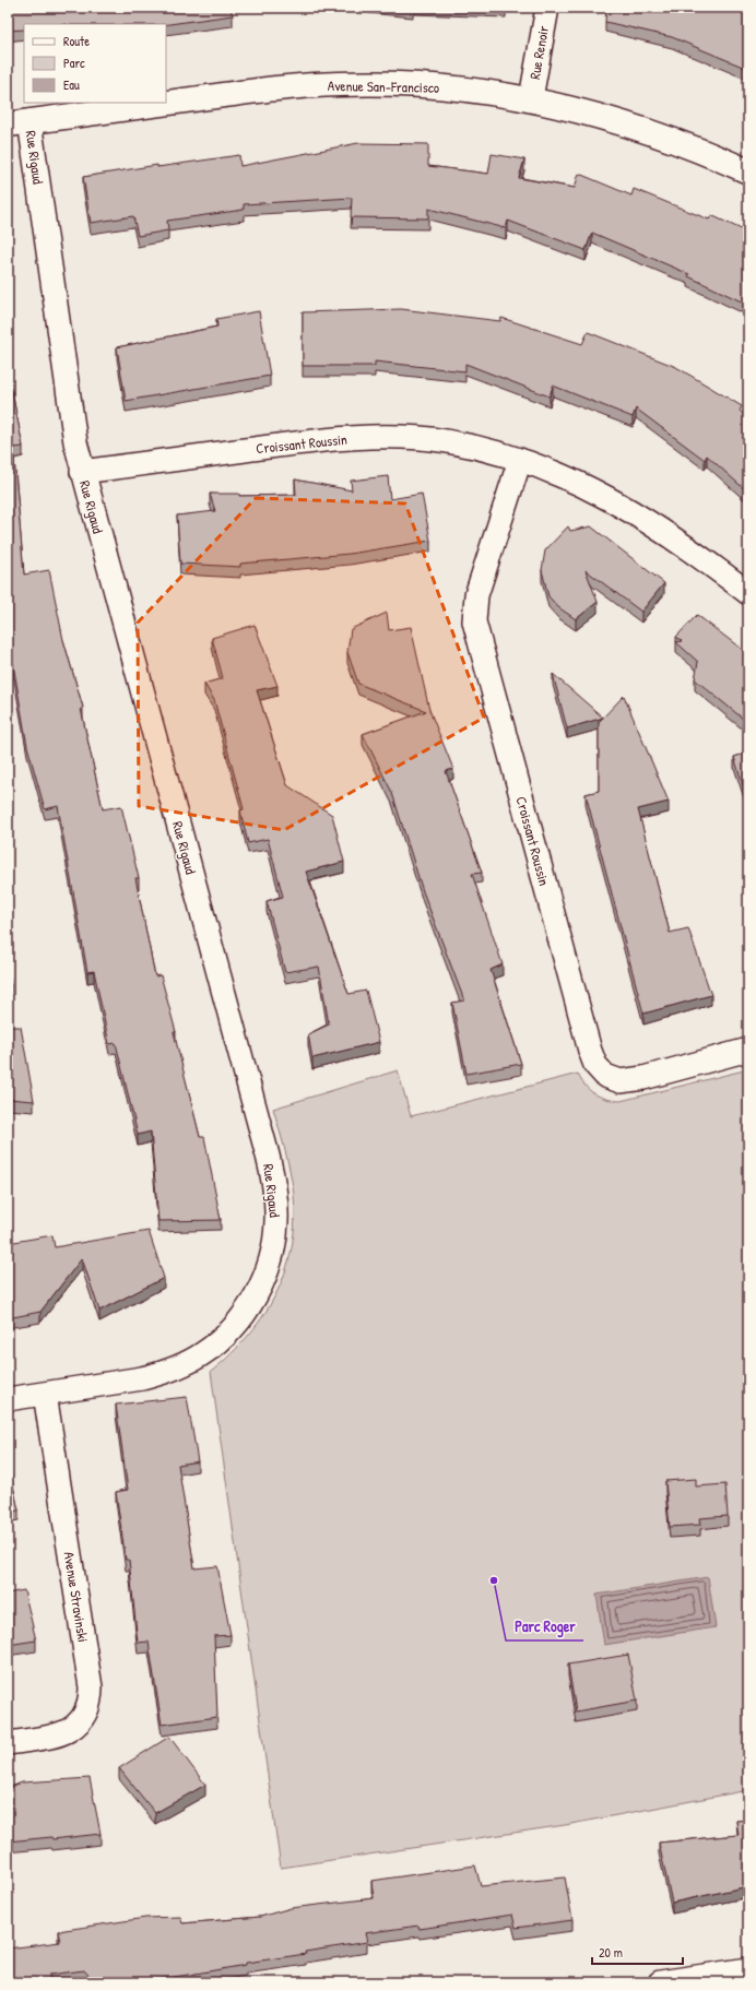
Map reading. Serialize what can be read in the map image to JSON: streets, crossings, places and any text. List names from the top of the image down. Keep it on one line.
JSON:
{"streets":{"street":["Rue Renoir","Avenue San-Francisco","Rue Rigaud","Croissant Roussin","Avenue Stravinski"]},"crossings":[["Rue Renoir","Avenue San-Francisco"],["Avenue San-Francisco","Rue Rigaud"],["Rue Rigaud","Croissant Roussin"],["Rue Rigaud","Avenue Stravinski"]],"places":["Parc Roger"],"legend":["Route","Parc","Eau"],"scale_bar":"20 m"}
